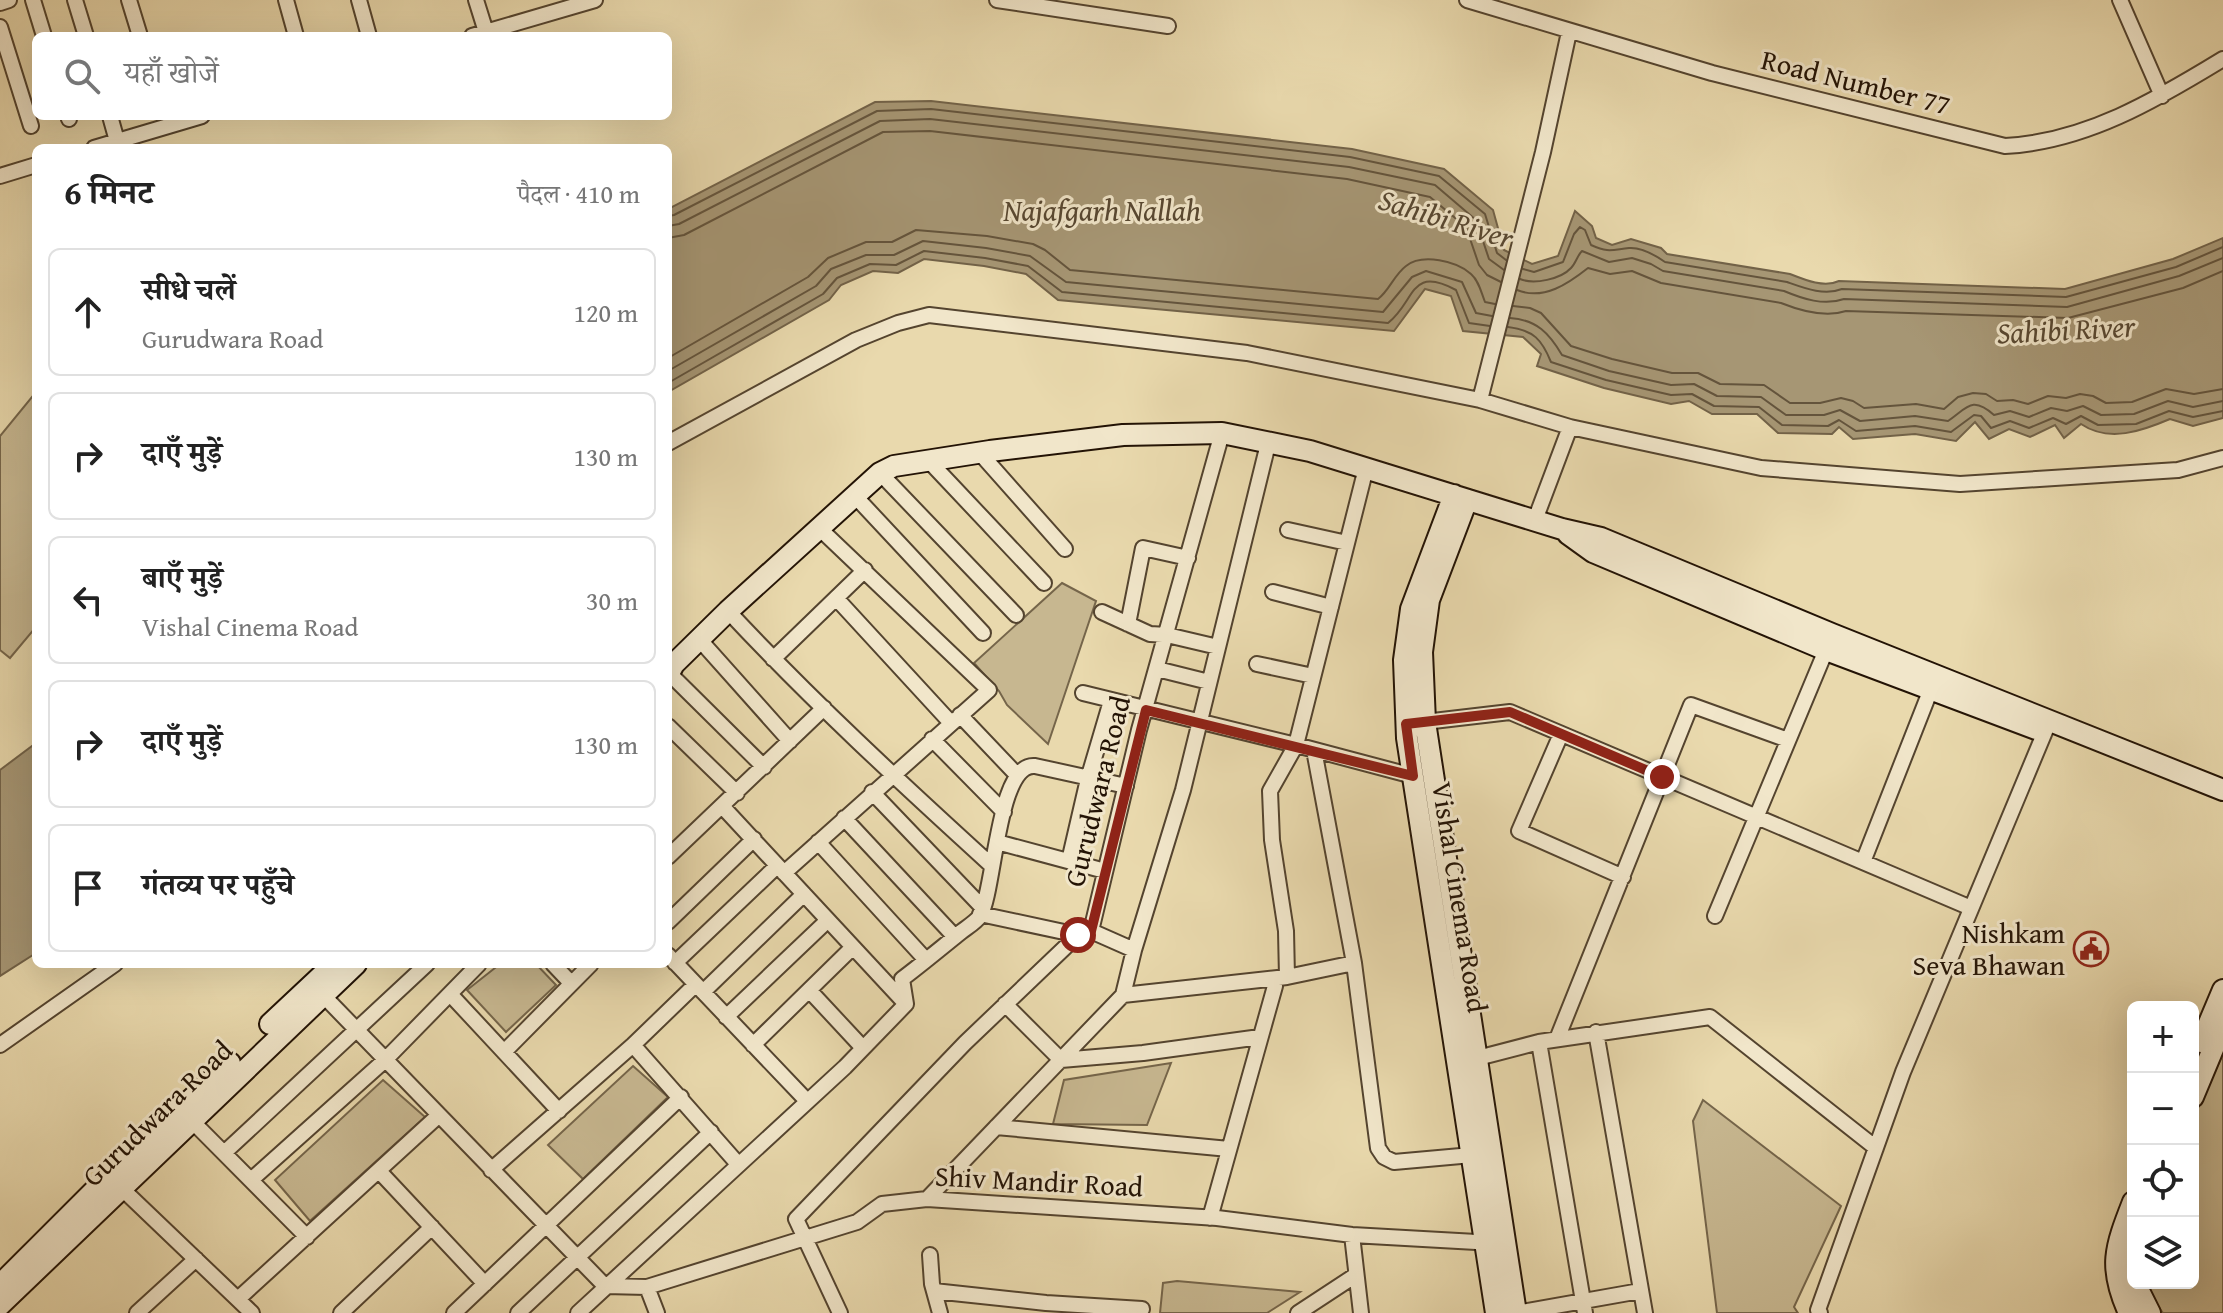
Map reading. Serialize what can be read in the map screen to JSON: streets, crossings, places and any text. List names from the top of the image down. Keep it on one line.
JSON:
{"streets":{"street":["Road Number 77","Gurudwara Road","Vishal Cinema Road","Shiv Mandir Road"]},"crossings":[["Vishal Cinema Road","Shiv Mandir Road"]],"water":["Najafgarh Nallah","Sahibi River"],"places":{"public building":["Nishkam Seva Bhawan"]},"page":{"search":"यहाँ खोजें","heading":["6 मिनट","पैदल · 410 m"],"list":[["सीधे चलें","Gurudwara Road","120 m"],["दाएँ मुड़ें","130 m"],["बाएँ मुड़ें","Vishal Cinema Road","30 m"],["दाएँ मुड़ें","130 m"],"गंतव्य पर पहुँचे"],"map_buttons":["+","−"]}}
